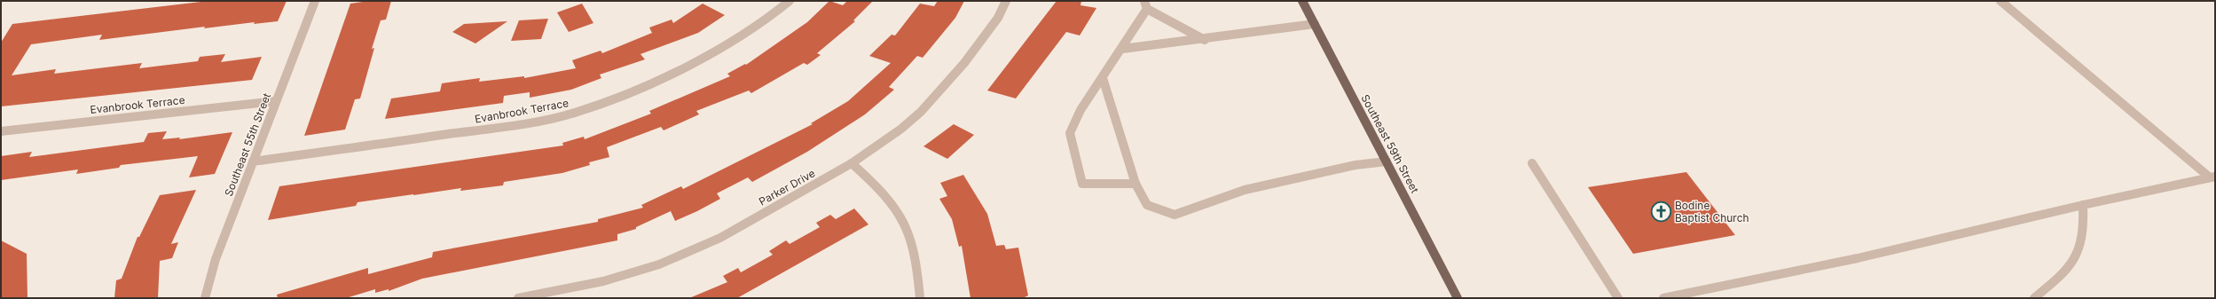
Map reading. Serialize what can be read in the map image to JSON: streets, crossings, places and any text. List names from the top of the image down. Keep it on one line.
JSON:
{"streets":{"main road":["Southeast 59th Street"],"street":["Evanbrook Terrace","Southeast 55th Street","Parker Drive"]},"crossings":[["Evanbrook Terrace","Southeast 55th Street"]],"places":{"church":["Bodine Baptist Church"]}}
